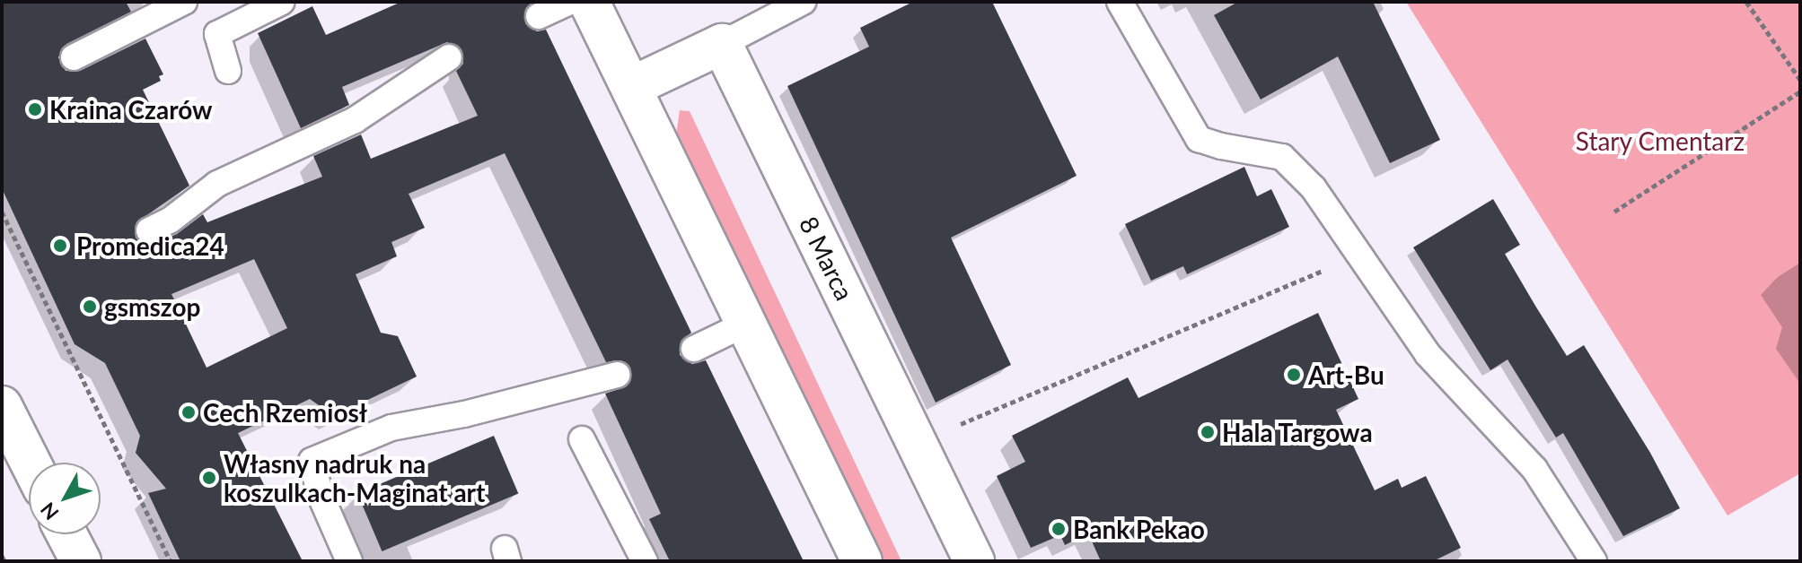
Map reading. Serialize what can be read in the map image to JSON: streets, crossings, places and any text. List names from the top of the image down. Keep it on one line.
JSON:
{"streets":{"street":["8 Marca"]},"parks":["Stary Cmentarz"],"places":["Kraina Czarów","Promedica24","gsmszop","Art-Bu","Cech Rzemiosł","Hala Targowa","Własny nadruk na koszulkach-Maginat art","Bank Pekao"],"north":"bottom left"}
